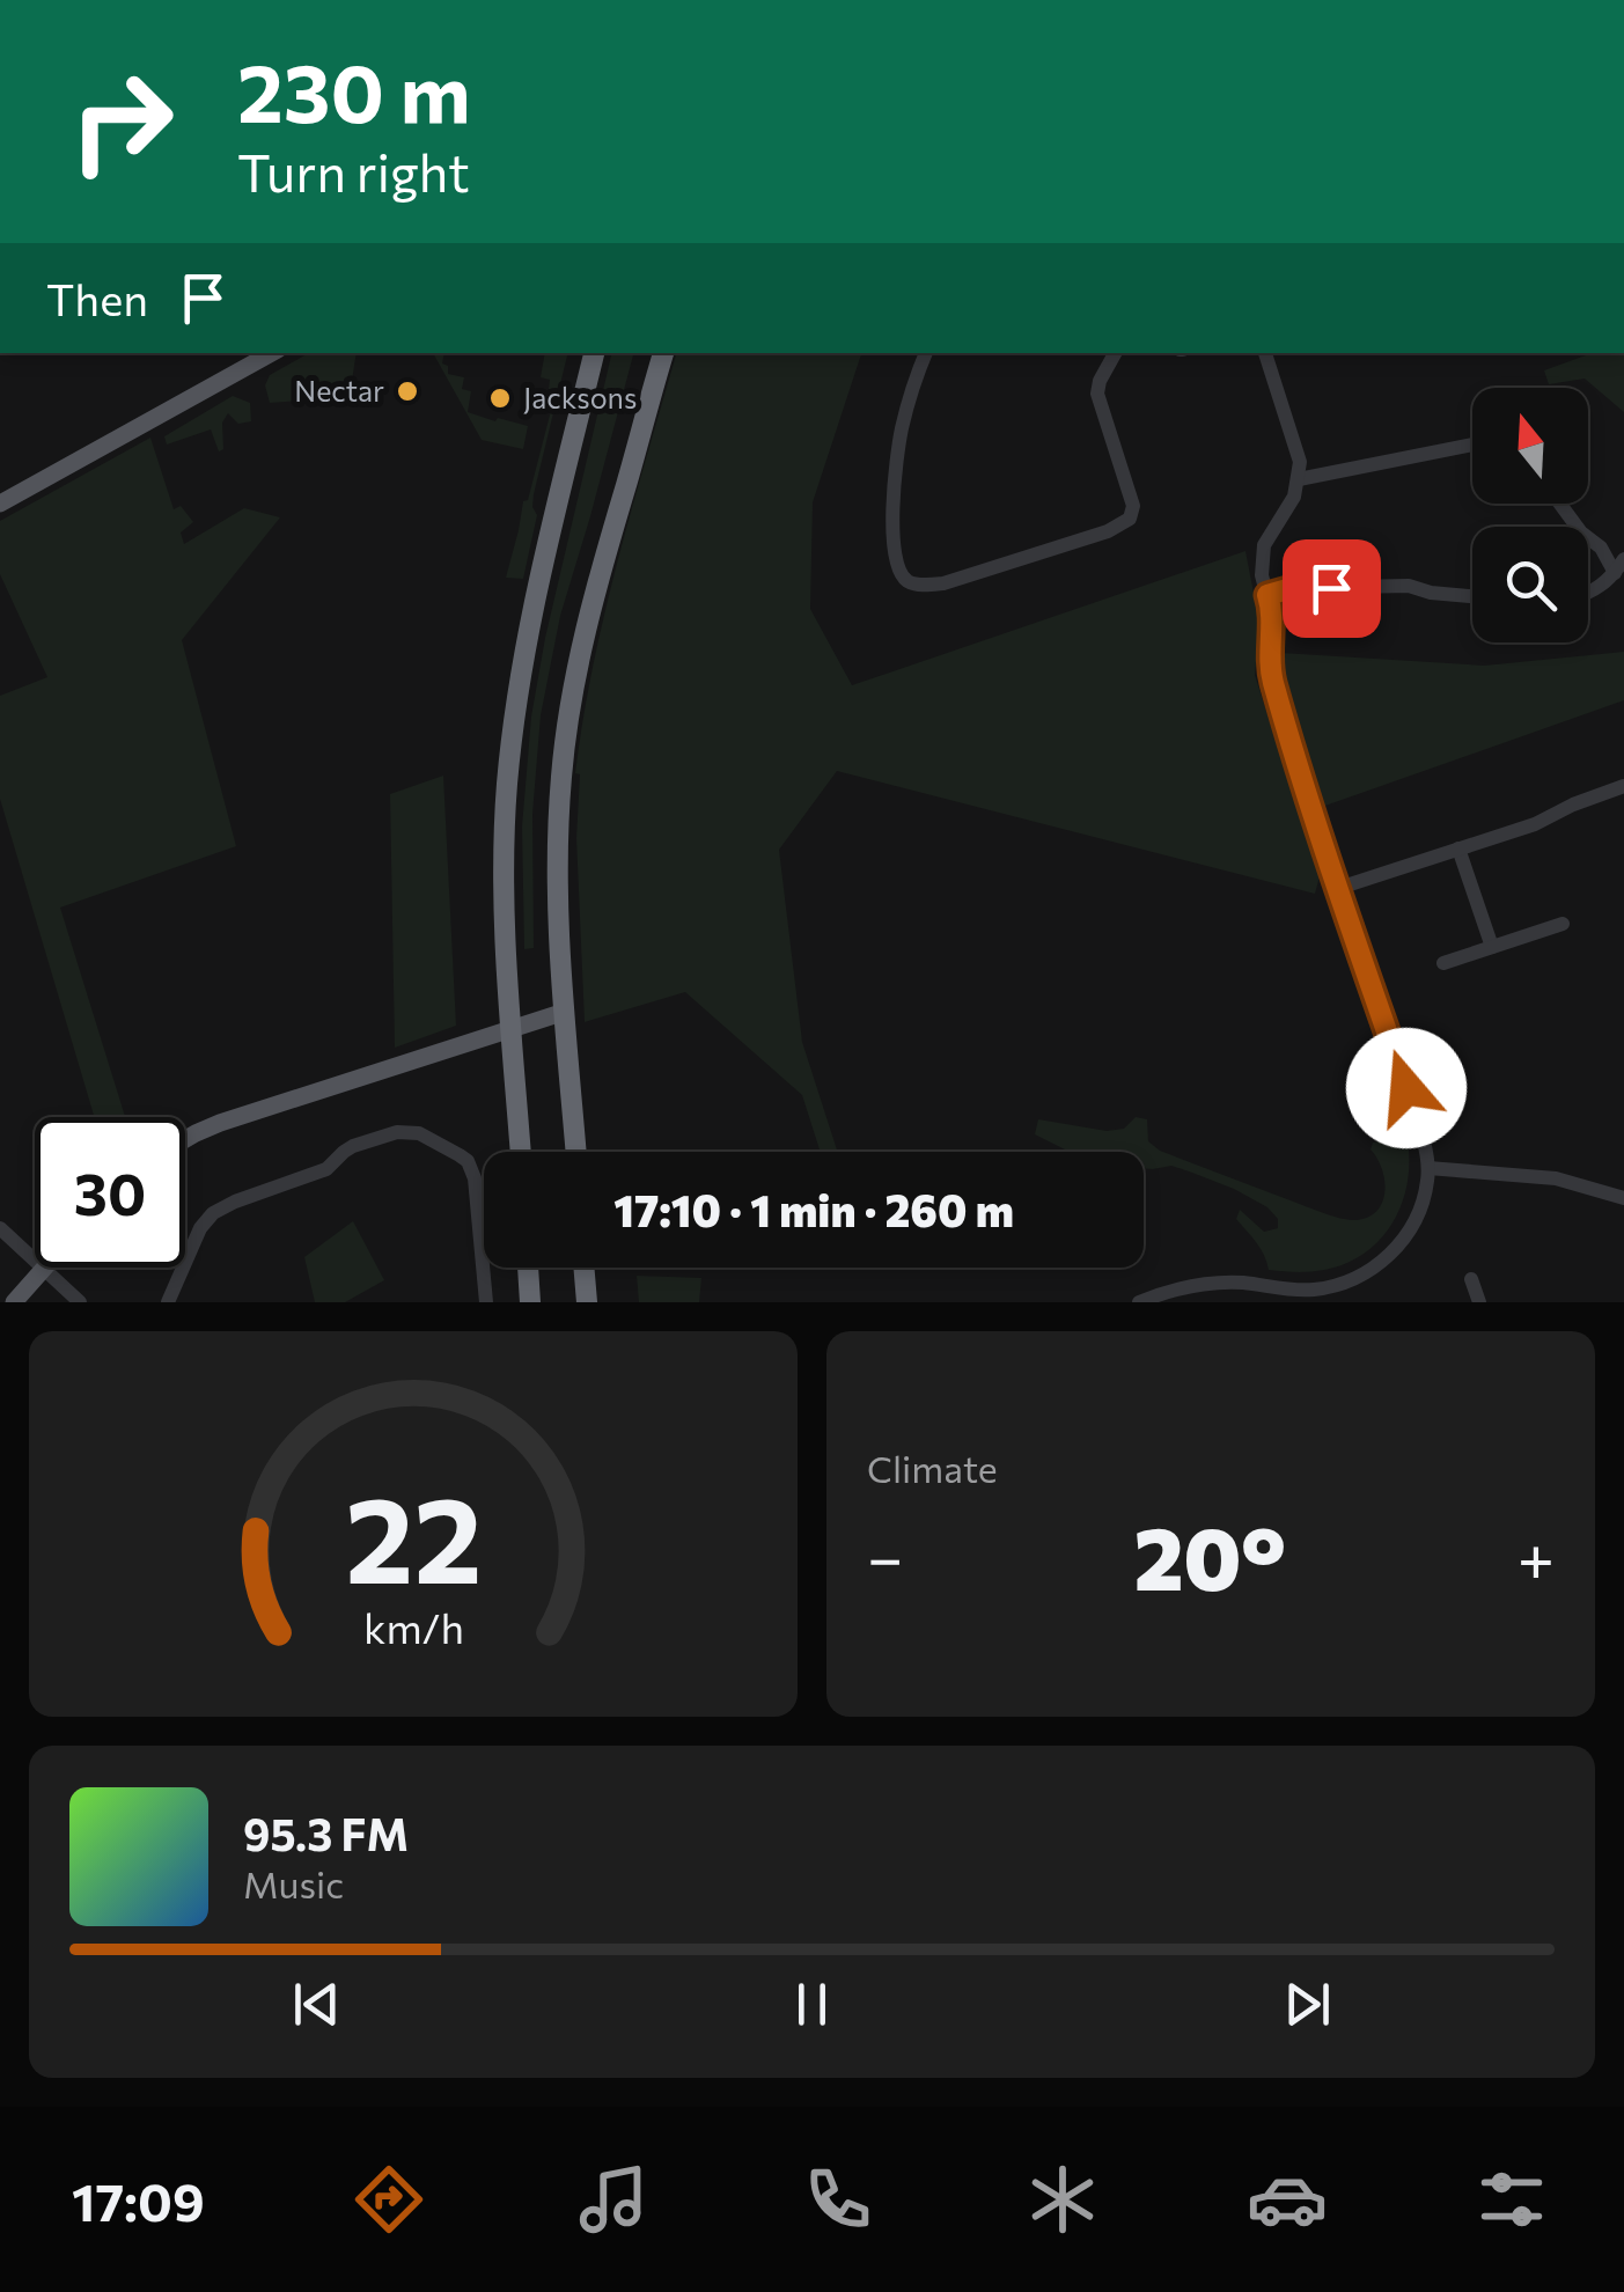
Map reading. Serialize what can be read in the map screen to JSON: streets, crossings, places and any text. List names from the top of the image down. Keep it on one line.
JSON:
{"places":["Nectar","Jacksons"],"north":"top","page":{"turn":["230 m","Turn right"],"then":"Then","limit":"30","trip":"17:10 · 1 min · 260 m","tile":"Climate","heat":["−","20°","+"],"song":["95.3 FM","Music"],"tabs":"17:09","gauge":["22","km/h"]}}
